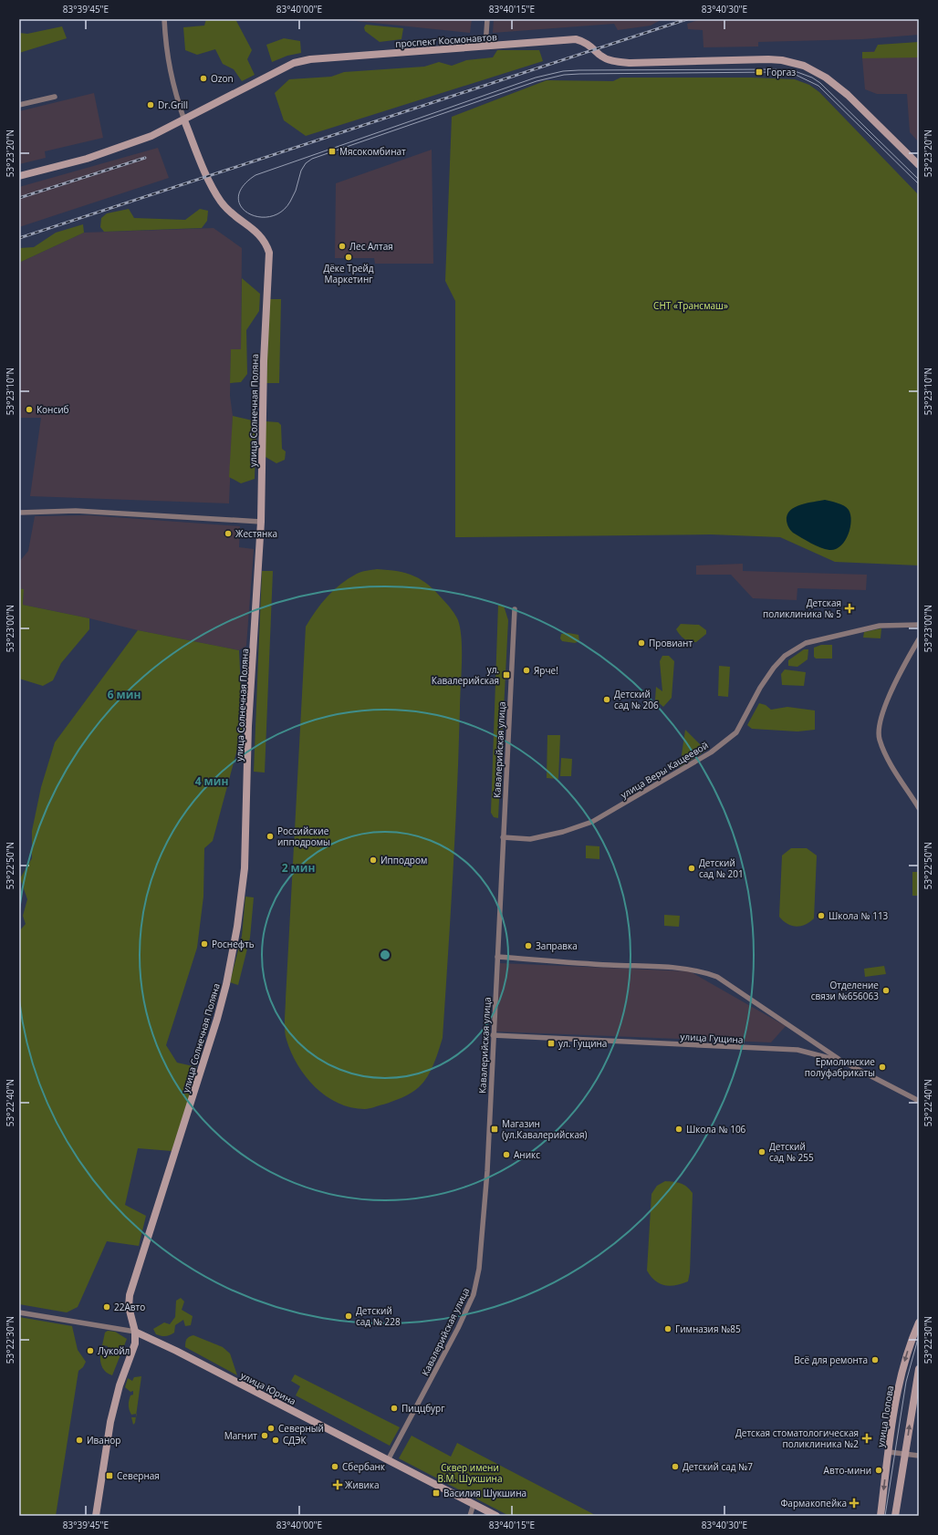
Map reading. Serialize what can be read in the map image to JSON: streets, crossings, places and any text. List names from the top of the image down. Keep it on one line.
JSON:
{"streets":{"street":["проспект Космонавтов","улица Солнечная Поляна","Кавалерийская улица","улица Веры Кащеевой","улица Гущина","улица Юрина","улица Попова"]},"crossings":[["проспект Космонавтов","улица Солнечная Поляна"],["улица Солнечная Поляна","улица Юрина"],["Кавалерийская улица","улица Веры Кащеевой"],["Кавалерийская улица","улица Гущина"],["Кавалерийская улица","улица Юрина"]],"parks":["СНТ «Трансмаш»","Сквер имени В.М. Шукшина"],"places":{"transit":["Горгаз","Мясокомбинат","ул. Кавалерийская","ул. Гущина","Магазин (ул.Кавалерийская)","Северная","Василия Шукшина"],"other":["Ozon","Dr.Grill","Лес Алтая","Дёке Трейд Маркетинг","Консиб","Жестянка","Провиант","Ярче!","Детский сад № 206","Российские ипподромы","Ипподром","Детский сад № 201","Школа № 113","Роснефть","Заправка","Отделение связи №656063","Ермолинские полуфабрикаты","Школа № 106","Детский сад № 255","Аникс","22Авто","Детский сад № 228","Гимназия №85","Лукойл","Всё для ремонта","Пиццбург","Северный","Магнит","Иванор","СДЭК","Сбербанк","Детский сад №7","Авто-мини"],"health":["Детская поликлиника № 5","Детская стоматологическая поликлиника №2","Живика","Фармакопейка"]},"coordinates":["83°39'45\"E","83°40'00\"E","83°40'15\"E","83°40'30\"E","53°23'20\"N","53°23'10\"N","53°23'00\"N","53°22'50\"N","53°22'40\"N","53°22'30\"N"],"rings":["6 мин","4 мин","2 мин"]}
